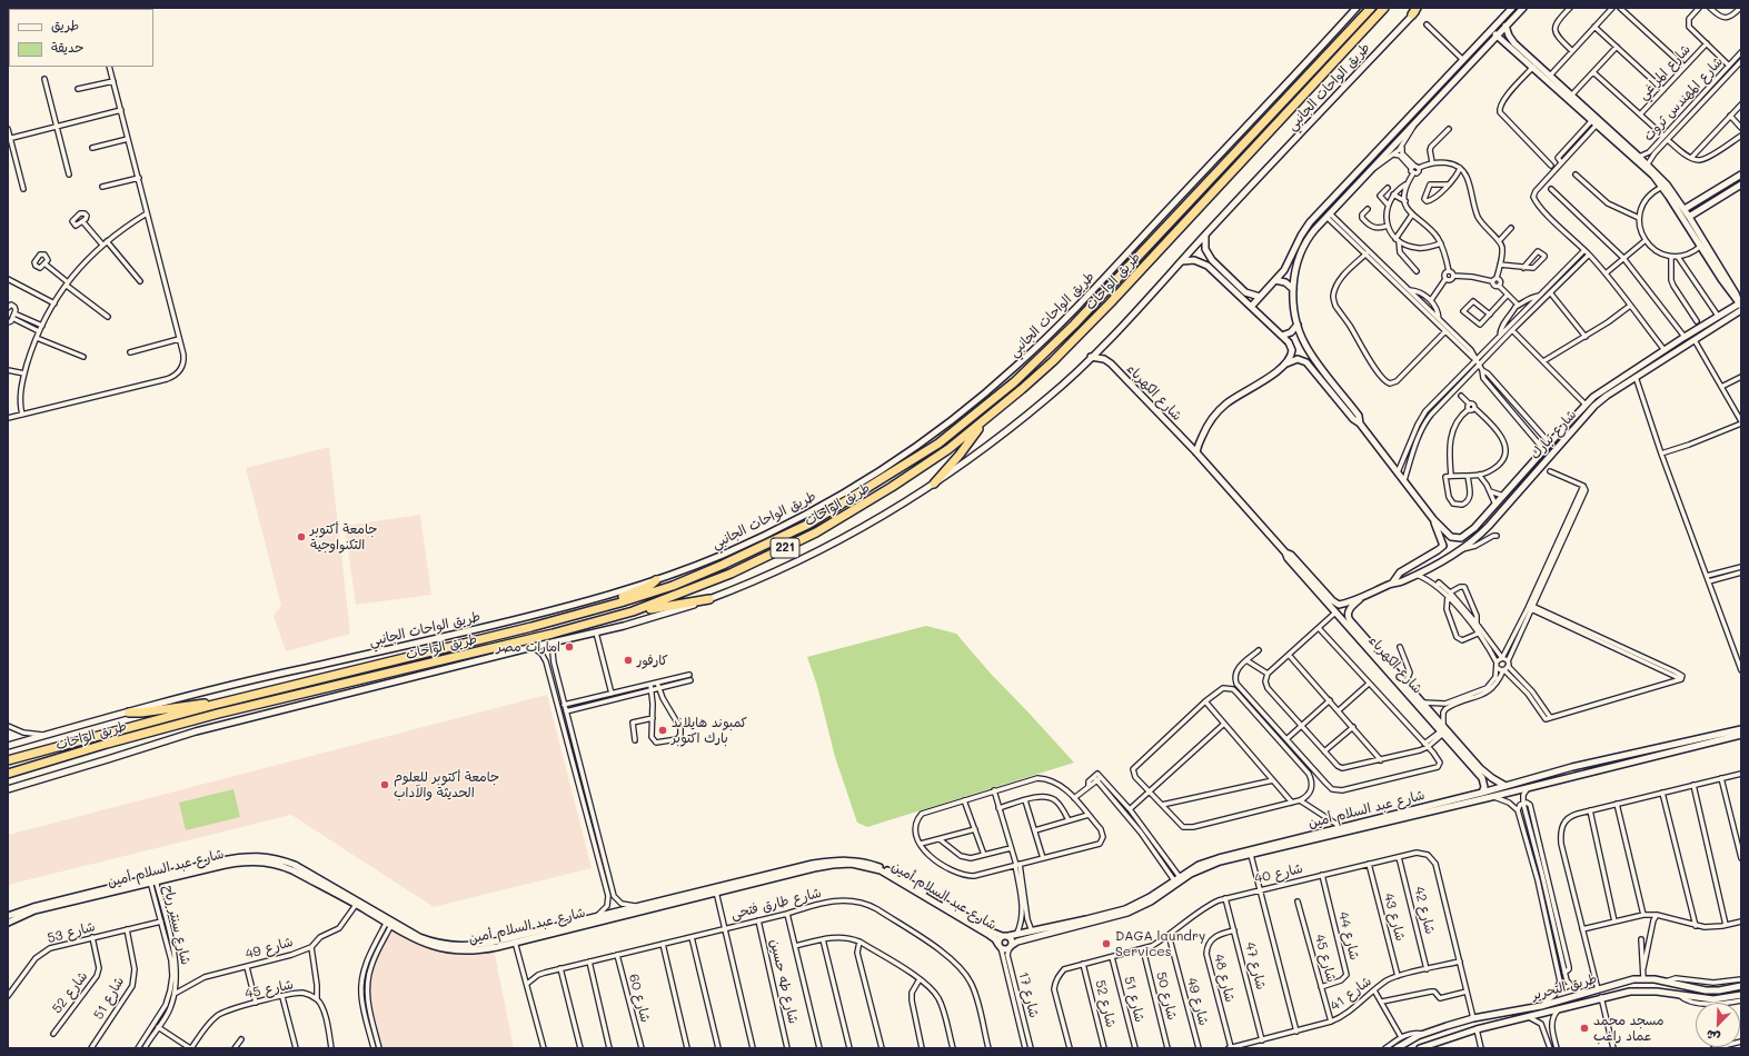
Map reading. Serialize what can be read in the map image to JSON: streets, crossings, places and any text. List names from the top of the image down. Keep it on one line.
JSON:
{"streets":{"highway":["طريق الواحات","221"],"street":["شارع المراغي","طريق الواحات الجانبي","شارع المهندس ثروت","شارع الكهرباء","شارع تبارك","شارع عبد السلام أمين","شارع 40","شارع طارق فتحى","شارع 42","شارع 43","شارع سنتر رباح","شارع 53","شارع 44","شارع 49","شارع 45","شارع 47","شارع 48","شارع طه حسين","طريق التحرير","شارع 52","شارع 41","شارع 17","شارع 50","شارع 51","شارع 60"]},"crossings":[["طريق الواحات الجانبي","شارع الكهرباء"],["شارع الكهرباء","شارع تبارك"],["شارع الكهرباء","شارع عبد السلام أمين"],["شارع عبد السلام أمين","شارع سنتر رباح"],["شارع عبد السلام أمين","شارع 49"],["شارع عبد السلام أمين","شارع 17"],["شارع 40","شارع 42"],["شارع 40","شارع 43"],["شارع 40","شارع 44"],["شارع 40","شارع 49"],["شارع 40","شارع 47"],["شارع 40","طريق التحرير"],["شارع 40","شارع 52"],["شارع 40","شارع 41"],["شارع 40","شارع 50"],["شارع 40","شارع 51"],["شارع طارق فتحى","شارع طه حسين"],["شارع طارق فتحى","شارع 60"],["شارع 42","شارع 41"],["شارع 43","شارع 41"],["شارع سنتر رباح","شارع 53"],["شارع سنتر رباح","شارع 49"],["شارع 53","شارع 52"],["شارع 53","شارع 51"],["شارع 44","شارع 45"],["شارع 45","شارع 41"],["شارع 47","شارع 48"],["شارع 47","شارع 41"],["شارع 48","شارع 41"]],"places":["جامعة أكتوبر التكنواوجية","امارات مصر","كارفور","كمبوند هايلاند بارك اكتوبر","جامعة أكتوبر للعلوم الحديثة والآداب","DAGA laundry Services","مسجد محمد عماد راغب"],"legend":["طريق","حديقة"],"north":"bottom left"}
